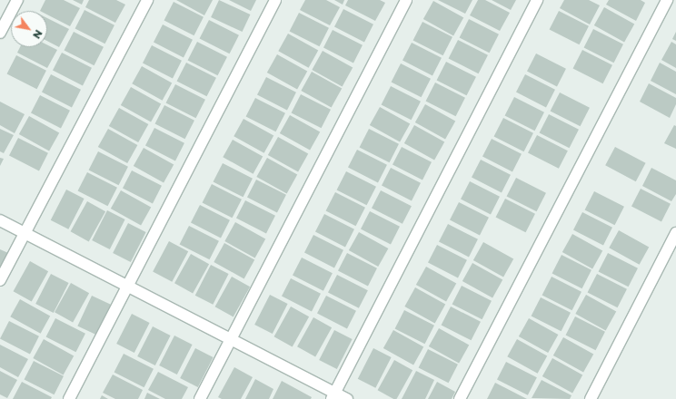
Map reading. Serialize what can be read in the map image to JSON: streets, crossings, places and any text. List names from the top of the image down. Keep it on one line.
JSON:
{"north":"bottom right"}
